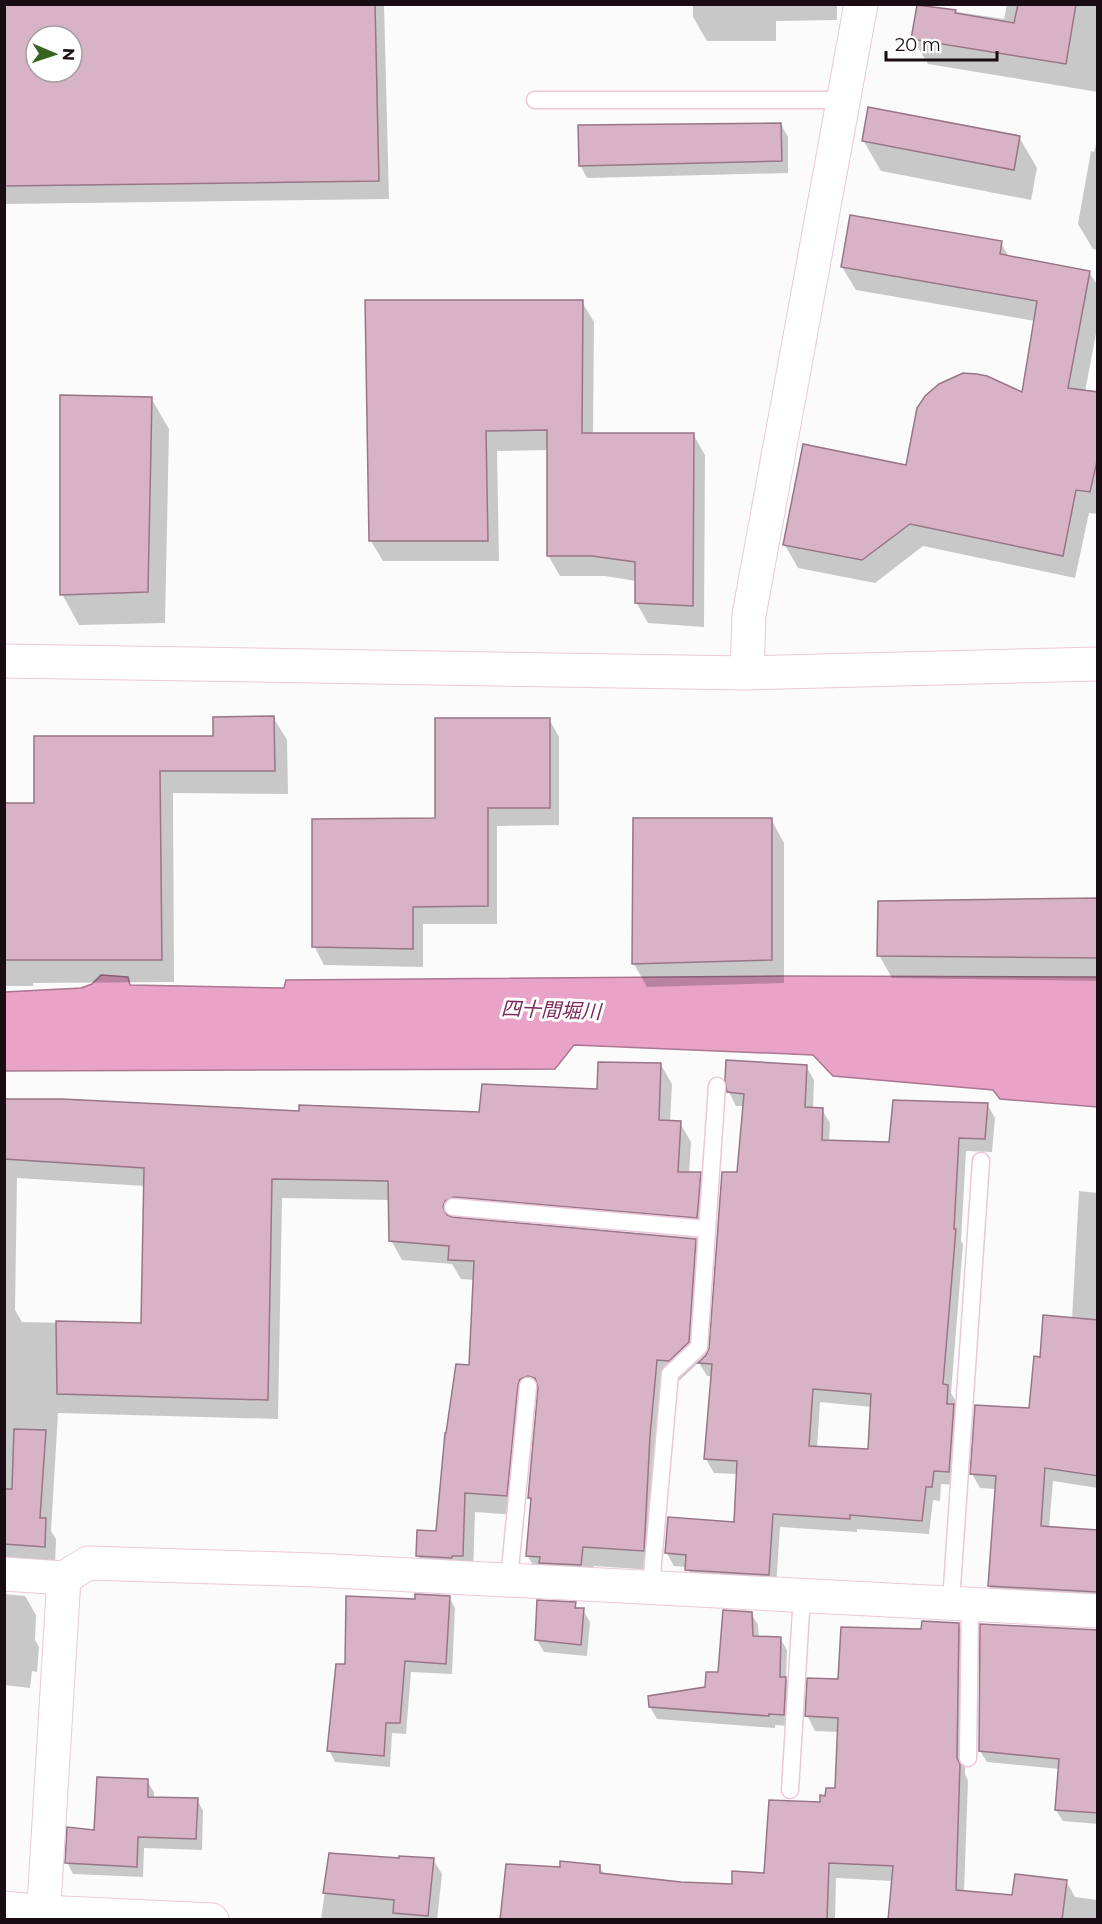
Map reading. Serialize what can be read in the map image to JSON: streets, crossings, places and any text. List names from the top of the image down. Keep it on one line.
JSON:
{"water":["四十間堀川"],"scale_bar":"20 m","north":"right"}
